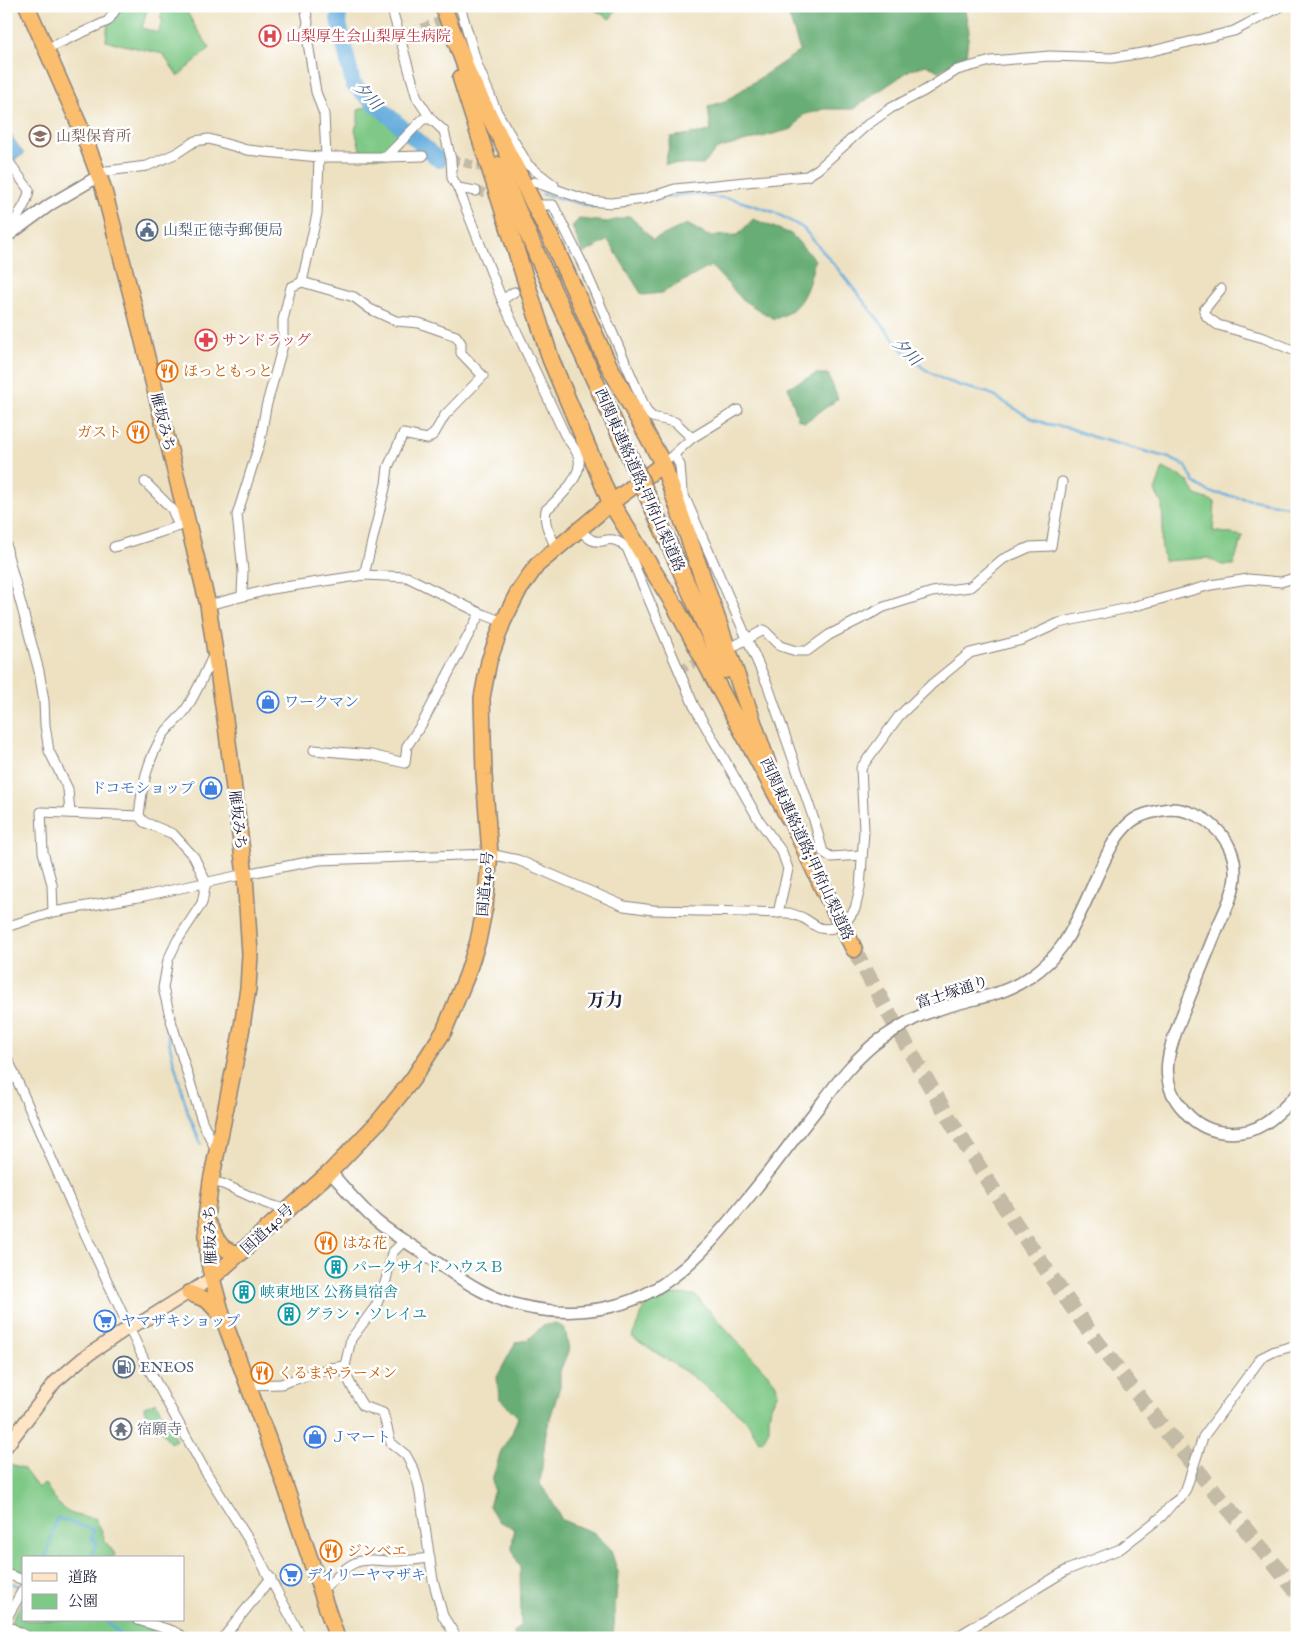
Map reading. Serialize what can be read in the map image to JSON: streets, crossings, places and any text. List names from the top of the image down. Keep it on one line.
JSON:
{"streets":{"highway":["雁坂みち","西関東連絡道路;甲府山梨道路","国道140号"],"street":["富士塚通り"]},"crossings":[["雁坂みち","国道140号"],["国道140号","富士塚通り"]],"districts":["万力"],"water":["夕川"],"places":{"hospital":["山梨厚生会山梨厚生病院"],"school or university":["山梨保育所"],"public building":["山梨正徳寺郵便局"],"pharmacy":["サンドラッグ"],"restaurant":["ほっともっと","ガスト","はな花","くるまやラーメン","ジンベエ"],"shop":["ワークマン","ドコモショップ","Ｊマート"],"building":["パークサイド ハウスＢ","峡東地区 公務員宿舎","グラン・ ソレイユ"],"supermarket":["ヤマザキショップ","デイリーヤマザキ"],"fuel station":["ENEOS"],"temple":["宿願寺"]},"legend":["道路","公園"]}
